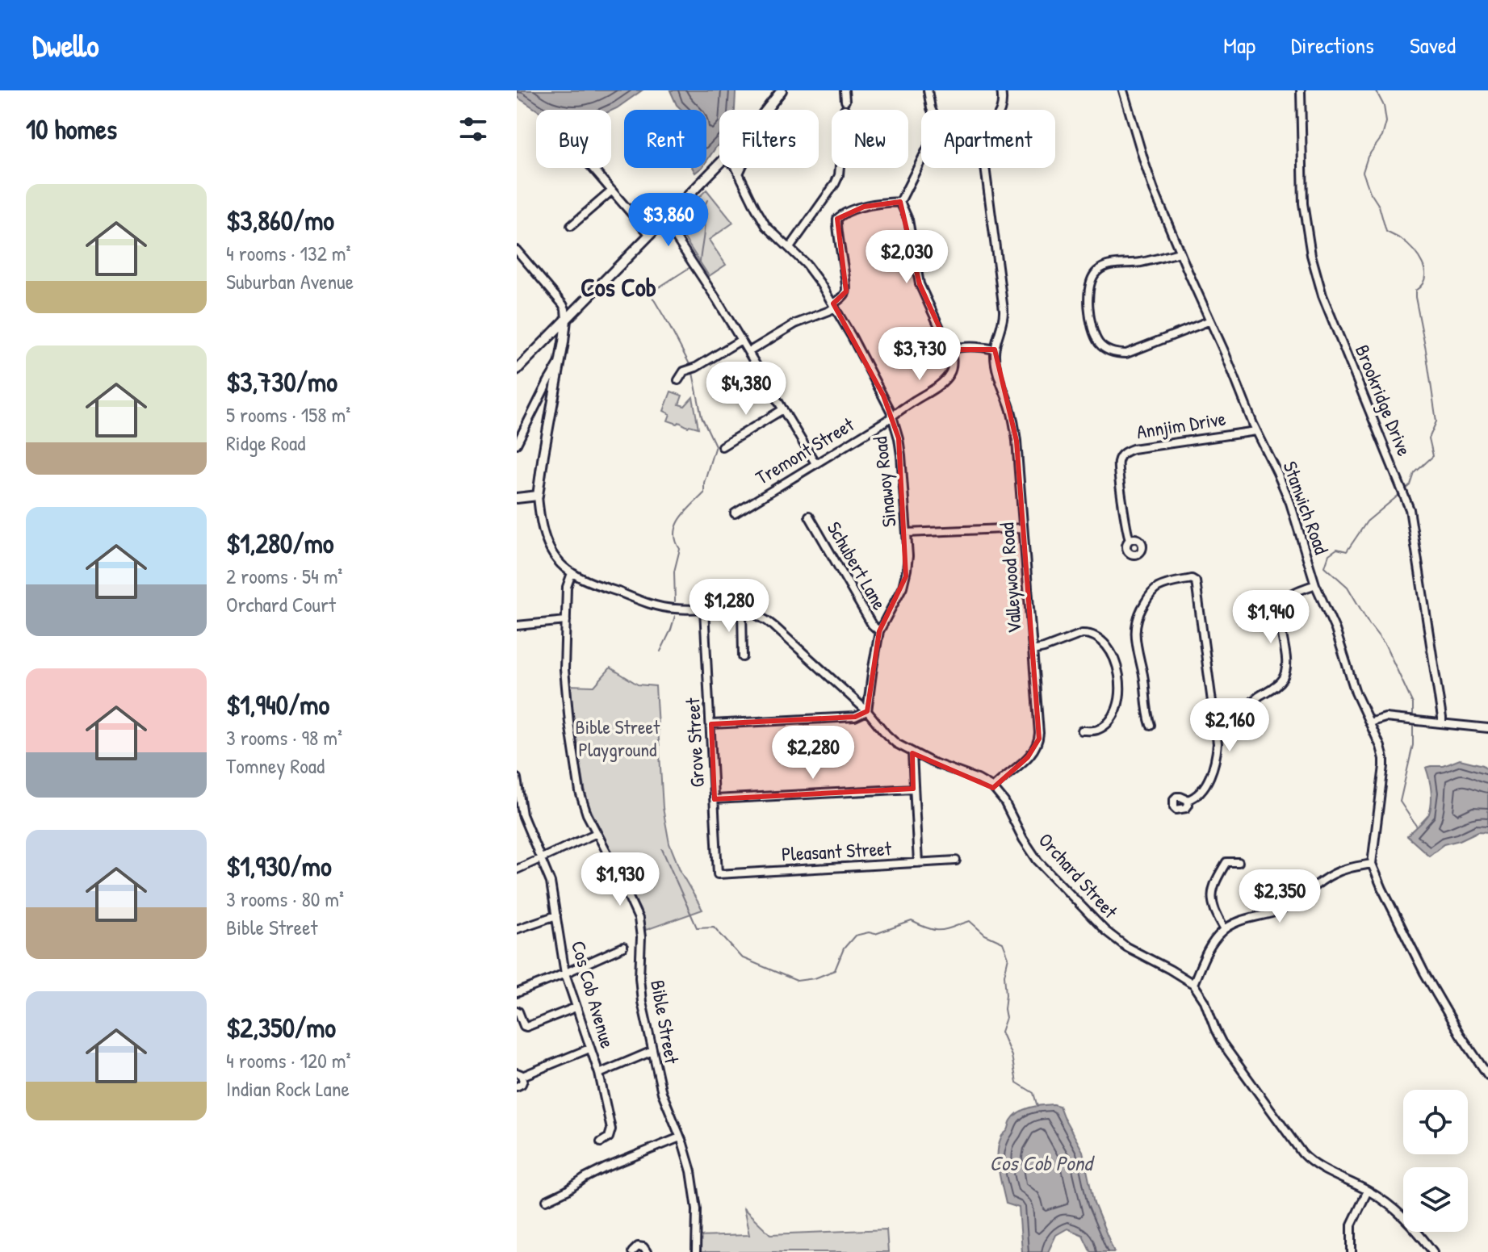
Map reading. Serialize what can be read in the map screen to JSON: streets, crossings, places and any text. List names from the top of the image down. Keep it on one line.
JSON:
{"streets":{"street":["Brookridge Drive","Annjim Drive","Tremont Street","Sinawoy Road","Stanwich Road","Schubert Lane","Valleywood Road","Grove Street","Pleasant Street","Orchard Street","Cos Cob Avenue","Bible Street"]},"crossings":[["Annjim Drive","Stanwich Road"],["Tremont Street","Sinawoy Road"],["Sinawoy Road","Schubert Lane"],["Valleywood Road","Orchard Street"],["Grove Street","Pleasant Street"]],"districts":["Cos Cob"],"water":["Cos Cob Pond"],"parks":["Bible Street Playground"],"page":{"header":"Dwello","nav":["Map","Directions","Saved"],"heading":"10 homes","chip":["Buy","Rent","Filters","New","Apartment"],"list":[{"name":"$3,860/mo","note":"4 rooms · 132 m² · Suburban Avenue"},{"name":"$3,730/mo","note":"5 rooms · 158 m² · Ridge Road"},{"name":"$1,280/mo","note":"2 rooms · 54 m² · Orchard Court"},{"name":"$1,940/mo","note":"3 rooms · 98 m² · Tomney Road"},{"name":"$1,930/mo","note":"3 rooms · 80 m² · Bible Street"},{"name":"$2,350/mo","note":"4 rooms · 120 m² · Indian Rock Lane"}],"price":["$3,860","$2,030","$3,730","$4,380","$1,280","$1,940","$2,160","$2,280","$1,930","$2,350"]}}
